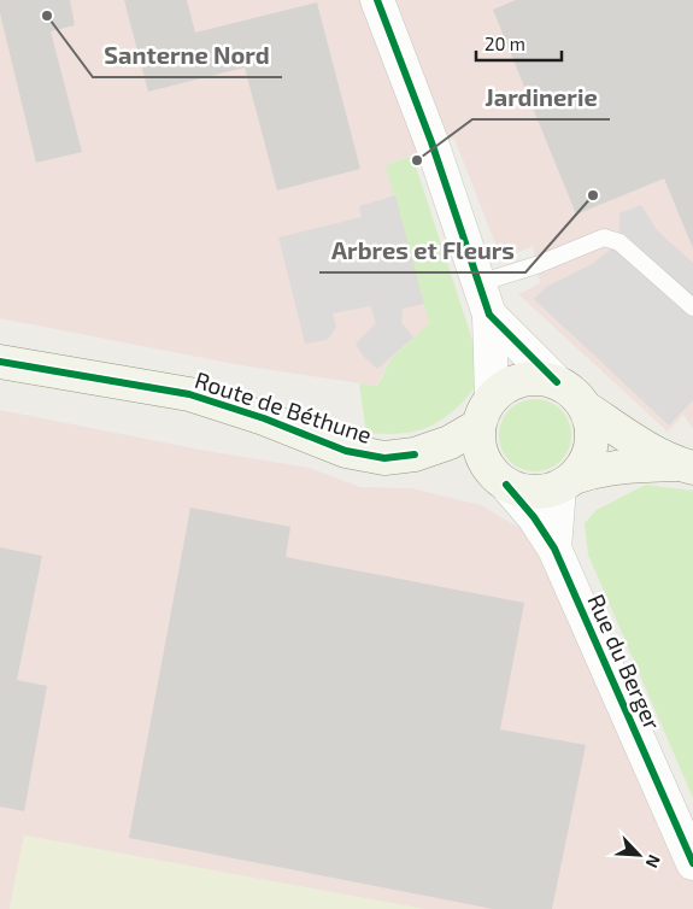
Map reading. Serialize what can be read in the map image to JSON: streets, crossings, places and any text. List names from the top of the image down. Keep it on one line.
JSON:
{"streets":{"main road":["Route de Béthune"],"street":["Rue du Berger"]},"crossings":[["Route de Béthune","Rue du Berger"]],"places":["Santerne Nord","Jardinerie","Arbres et Fleurs"],"scale_bar":"20 m","north":"bottom right"}
